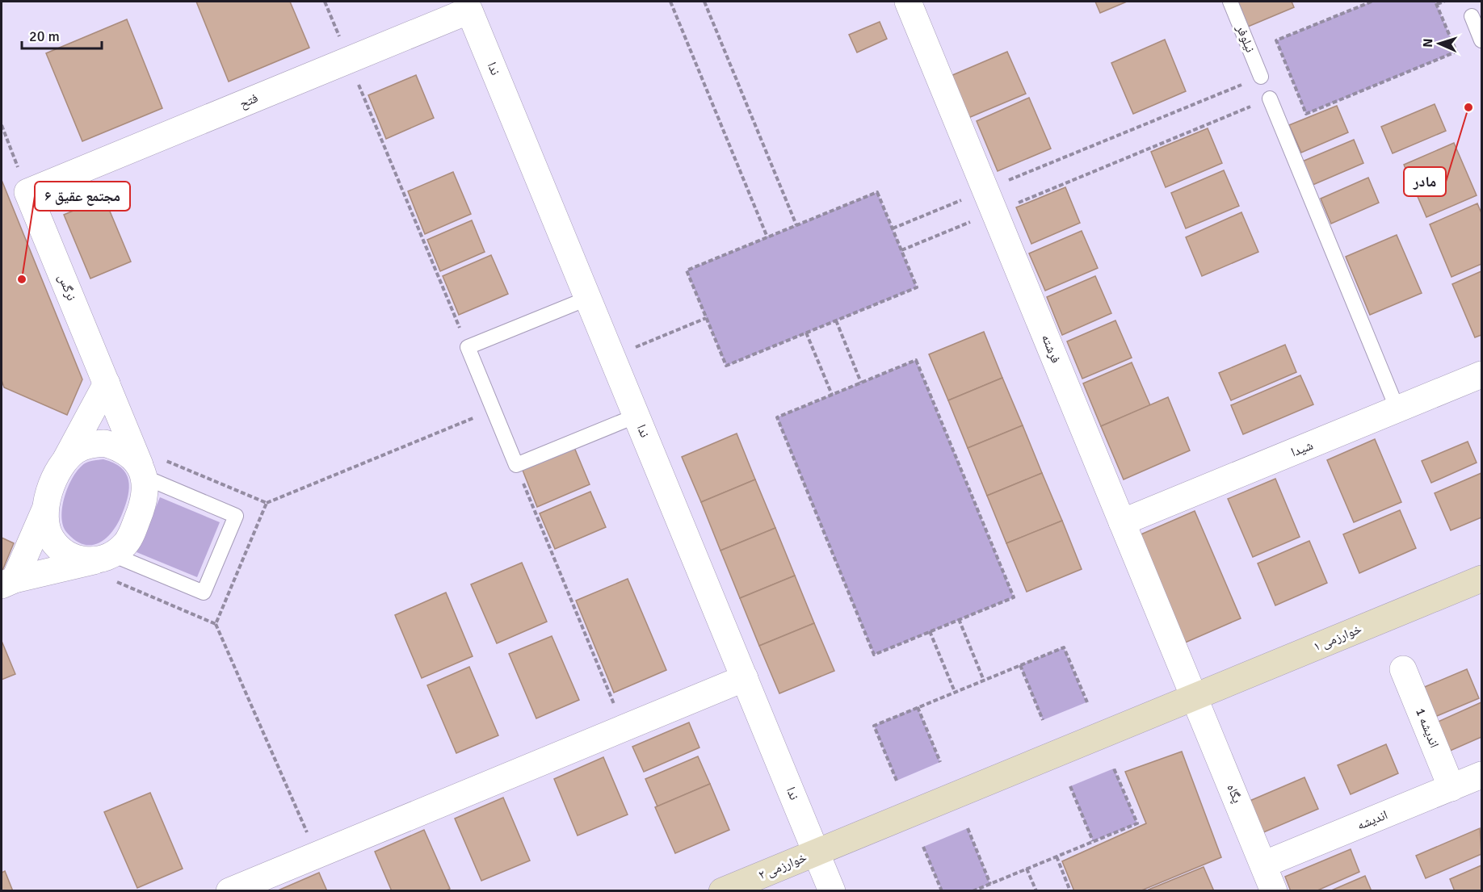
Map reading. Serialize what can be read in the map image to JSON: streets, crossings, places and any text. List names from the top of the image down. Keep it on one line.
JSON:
{"streets":{"street":["ندا","فتح","نرگس","فرشته","شیدا","خوارزمی ۱","اندیشه 1","پگاه","اندیشه","خوارزمی ۲"],"lane":["نیلوفر"]},"crossings":[["ندا","فتح"],["ندا","خوارزمی ۱"],["ندا","خوارزمی ۲"],["فتح","نرگس"],["فرشته","شیدا"],["فرشته","خوارزمی ۱"],["فرشته","پگاه"],["خوارزمی ۱","پگاه"],["خوارزمی ۱","خوارزمی ۲"],["اندیشه 1","اندیشه"],["پگاه","اندیشه"]],"places":["مادر","مجتمع عقیق ۶"],"scale_bar":"20 m","north":"left"}
